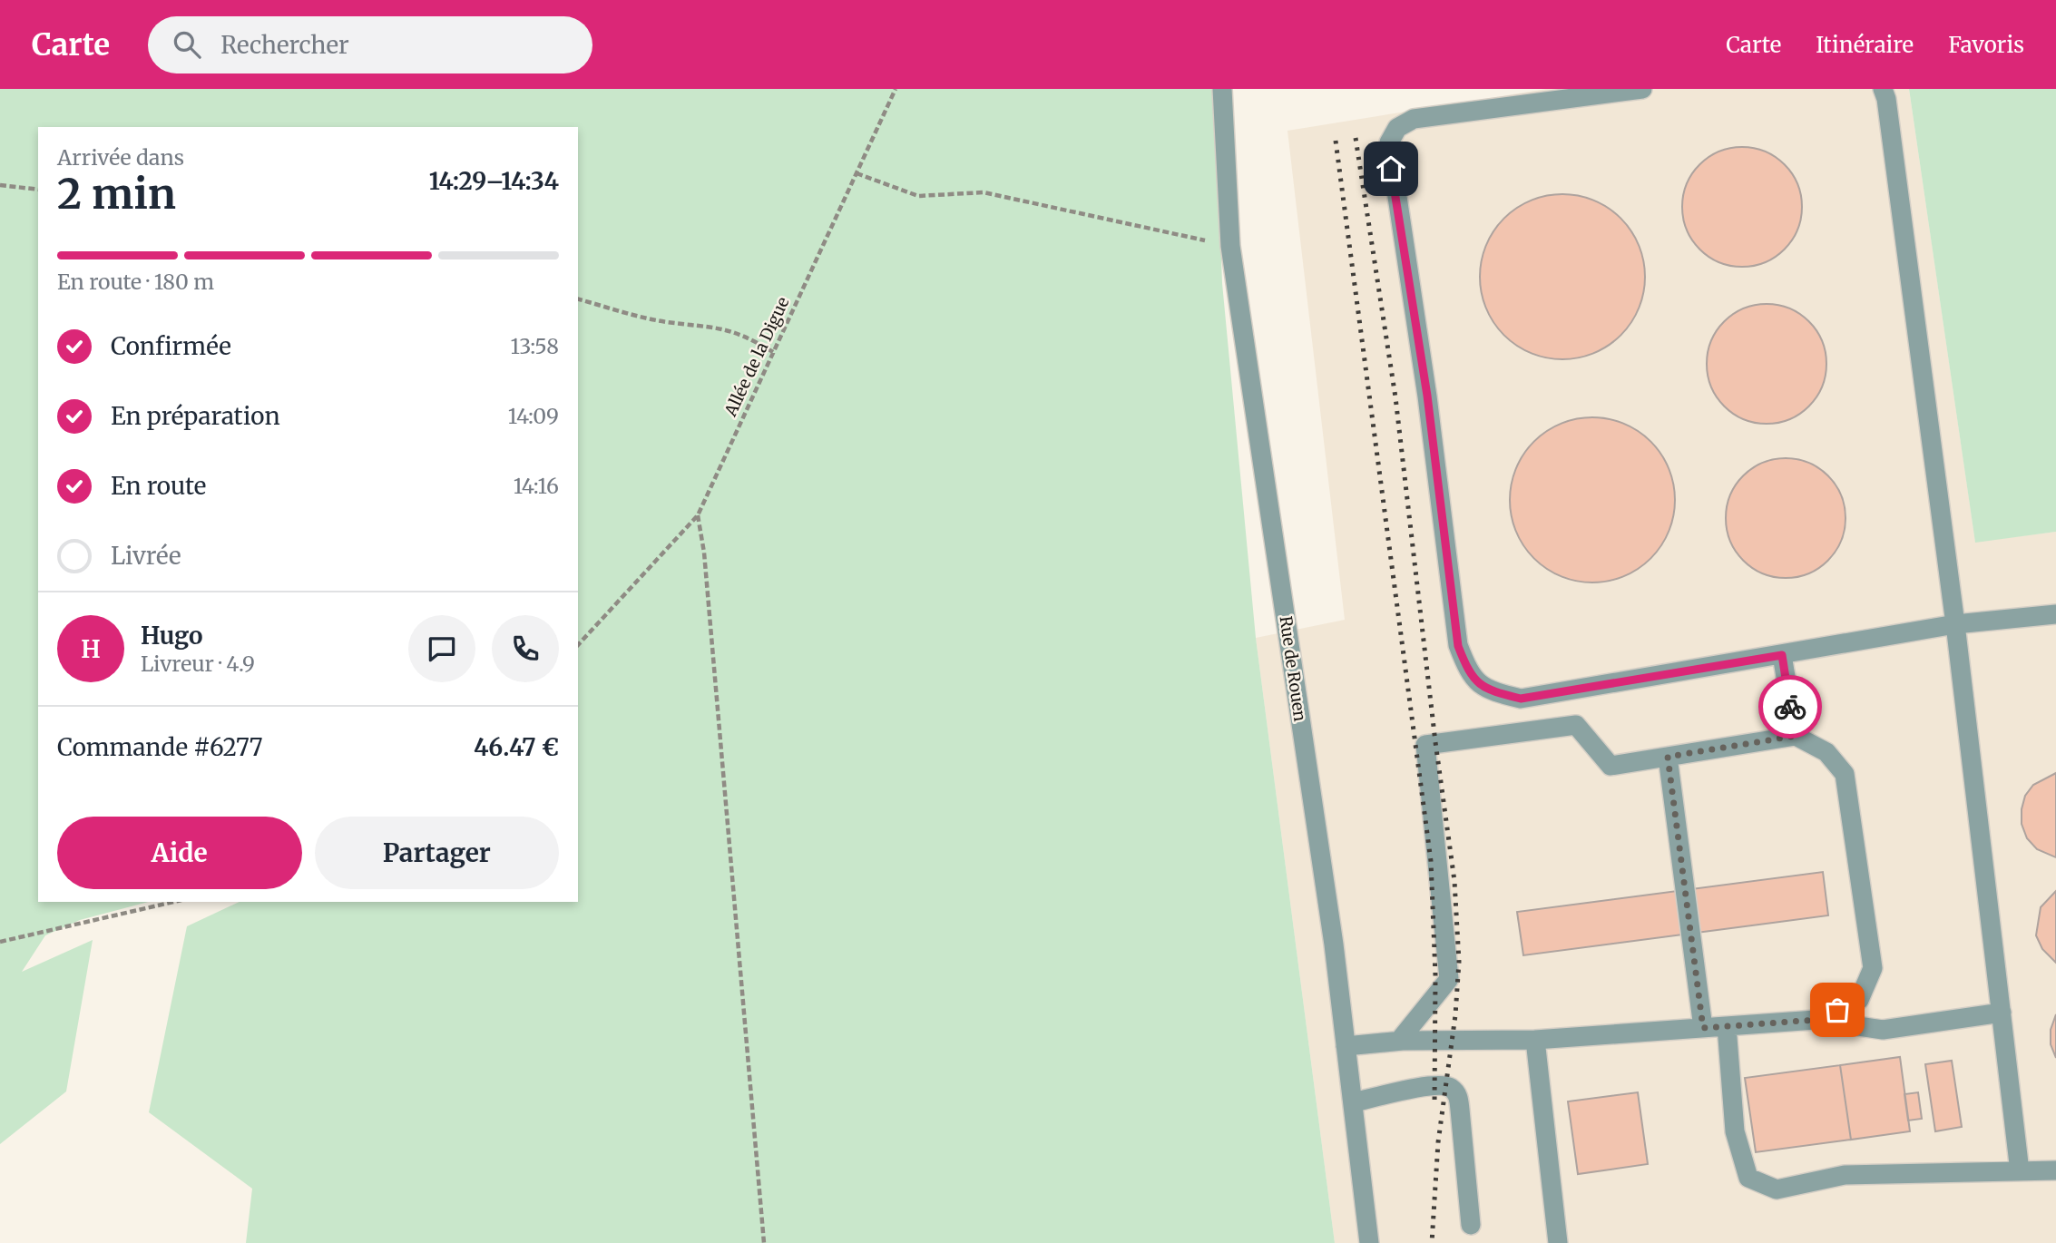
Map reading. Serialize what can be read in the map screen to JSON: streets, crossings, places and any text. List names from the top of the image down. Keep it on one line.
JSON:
{"streets":{"street":["Rue de Rouen"],"path":["Allée de la Digue"]},"page":{"header":"Carte","search":"Rechercher","nav":["Carte","Itinéraire","Favoris"],"heading":["2 min","Arrivée dans","14:29–14:34"],"panel":["Hugo","Livreur · 4.9","Commande #6277","46.47 €"],"bar":"En route · 180 m","list":[["Confirmée","13:58"],["En préparation","14:09"],["En route","14:16"],"Livrée"],"round":"H","buttons":["Aide","Partager"]}}
